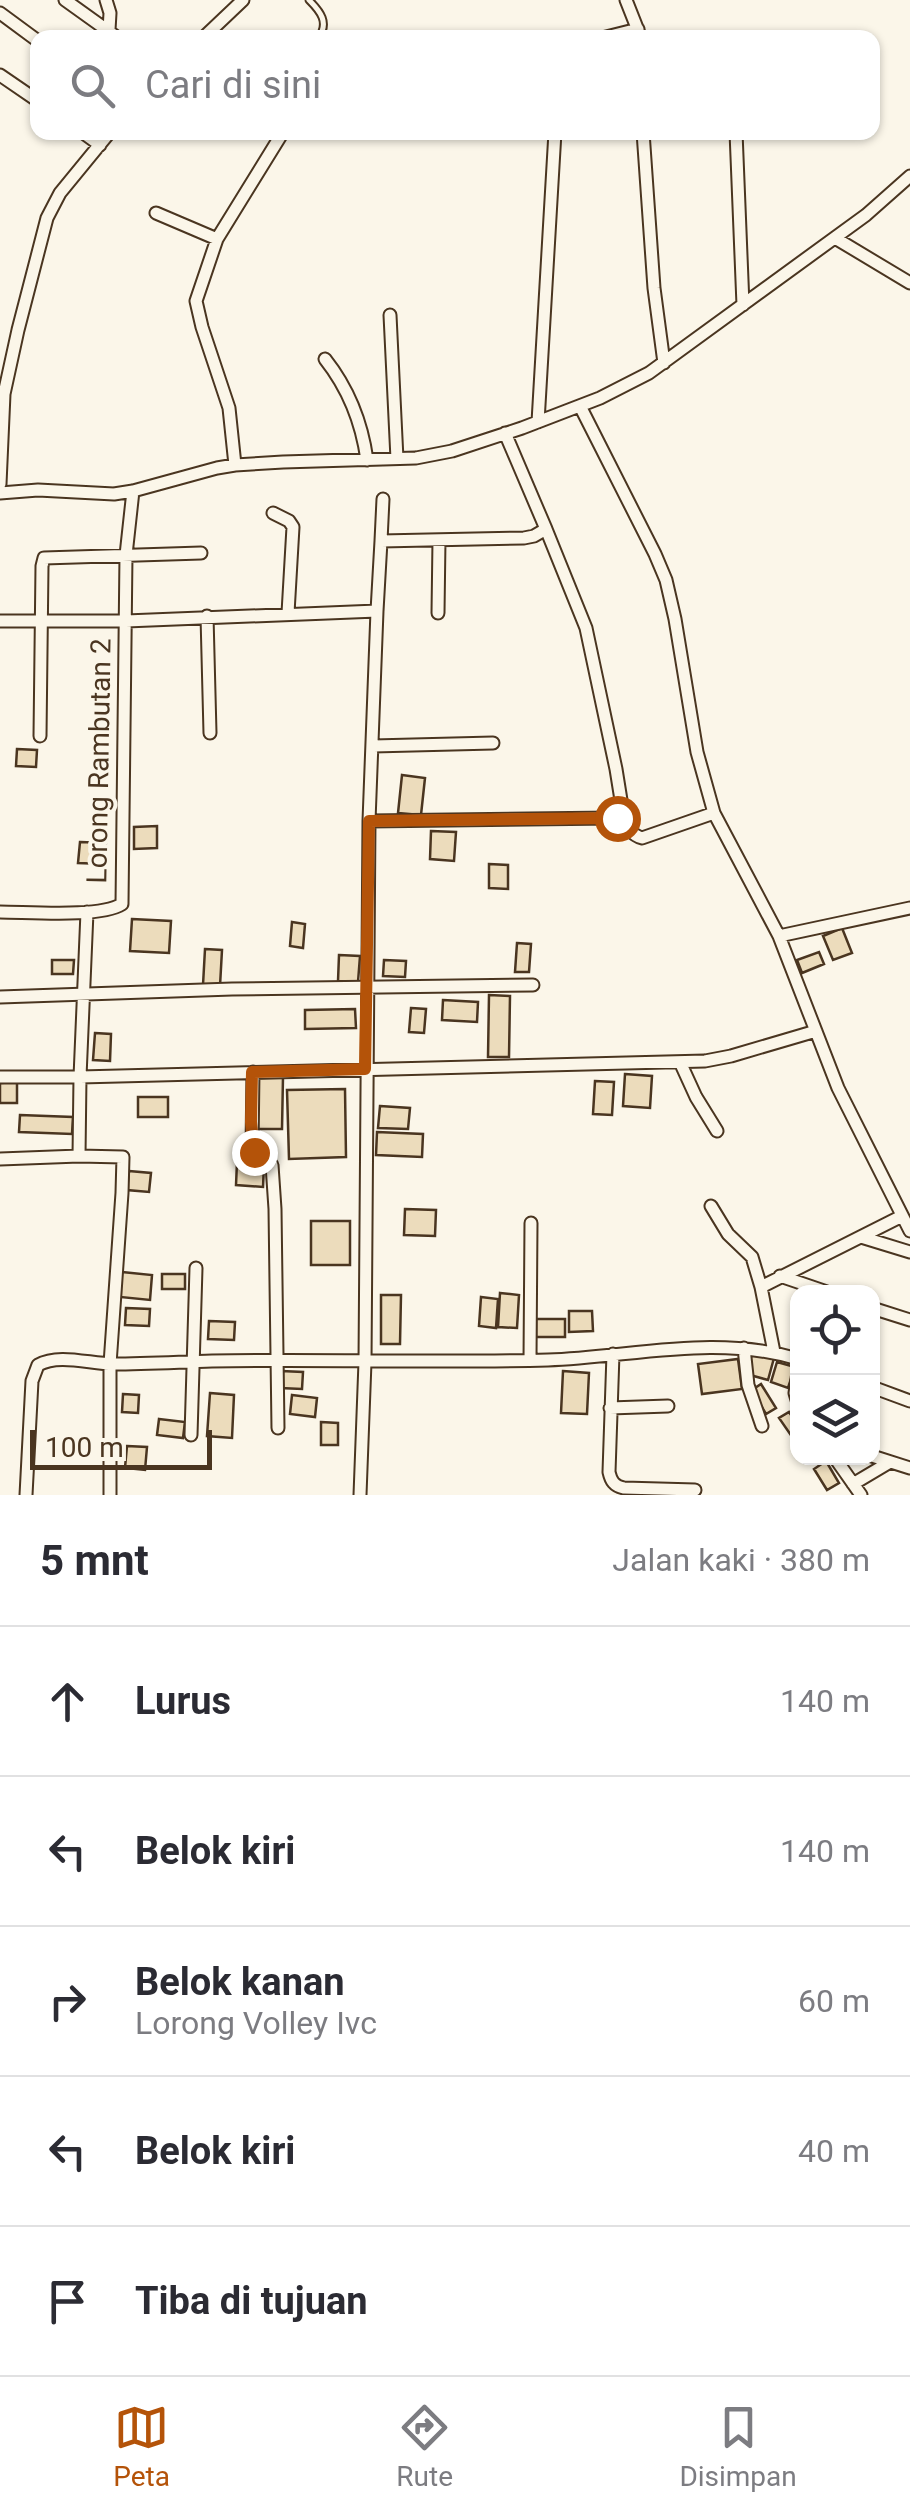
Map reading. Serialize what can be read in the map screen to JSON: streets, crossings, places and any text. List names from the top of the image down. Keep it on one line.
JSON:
{"streets":{"street":["Lorong Rambutan 2"]},"scale_bar":"100 m","page":{"search":"Cari di sini","scale":"100 m","heading":["5 mnt","Jalan kaki · 380 m"],"list":[["Lurus","140 m"],["Belok kiri","140 m"],["Belok kanan","Lorong Volley Ivc","60 m"],["Belok kiri","40 m"],"Tiba di tujuan"],"nav":["Peta","Rute","Disimpan"]}}
